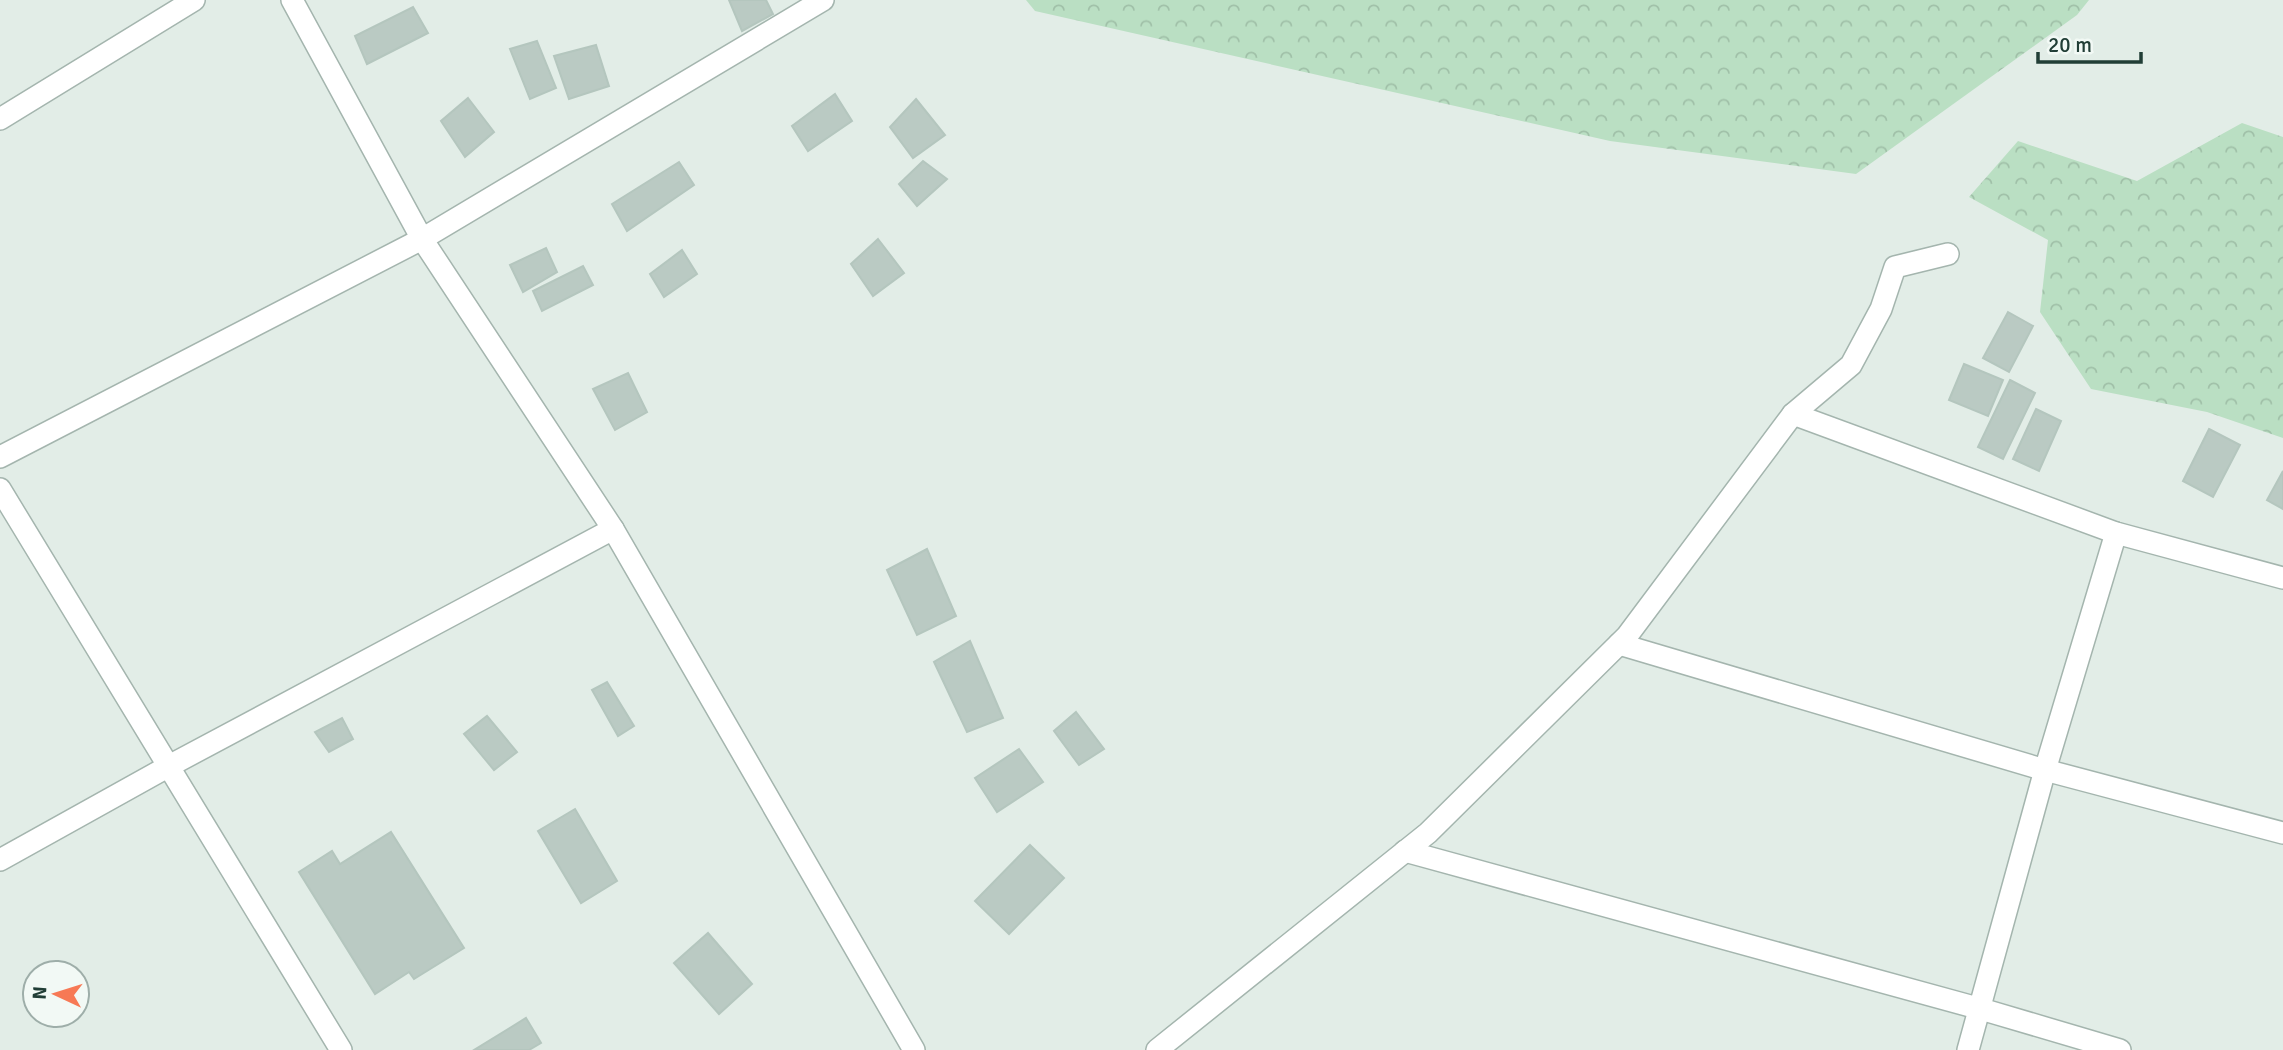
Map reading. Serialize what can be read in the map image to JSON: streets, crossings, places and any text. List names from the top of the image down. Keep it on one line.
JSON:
{"scale_bar":"20 m","north":"left"}
